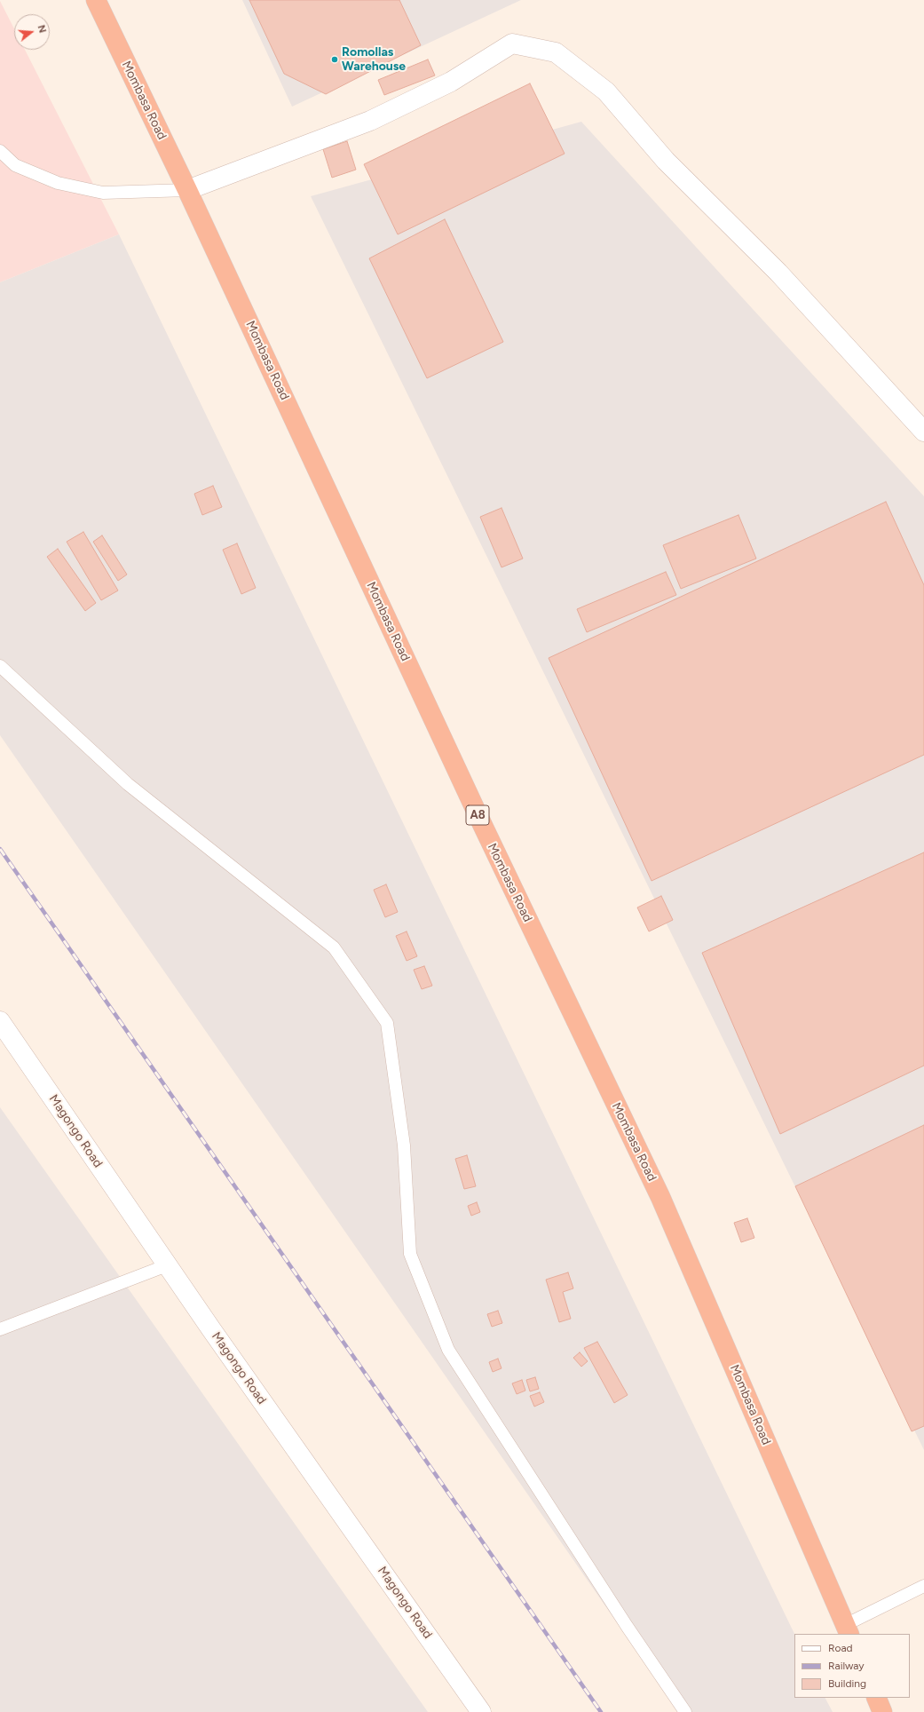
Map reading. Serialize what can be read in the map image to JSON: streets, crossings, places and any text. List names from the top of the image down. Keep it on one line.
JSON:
{"streets":{"highway":["Mombasa Road","A8"],"street":["Magongo Road"]},"places":["Romollas Warehouse"],"legend":["Road","Railway","Building"],"north":"right"}
